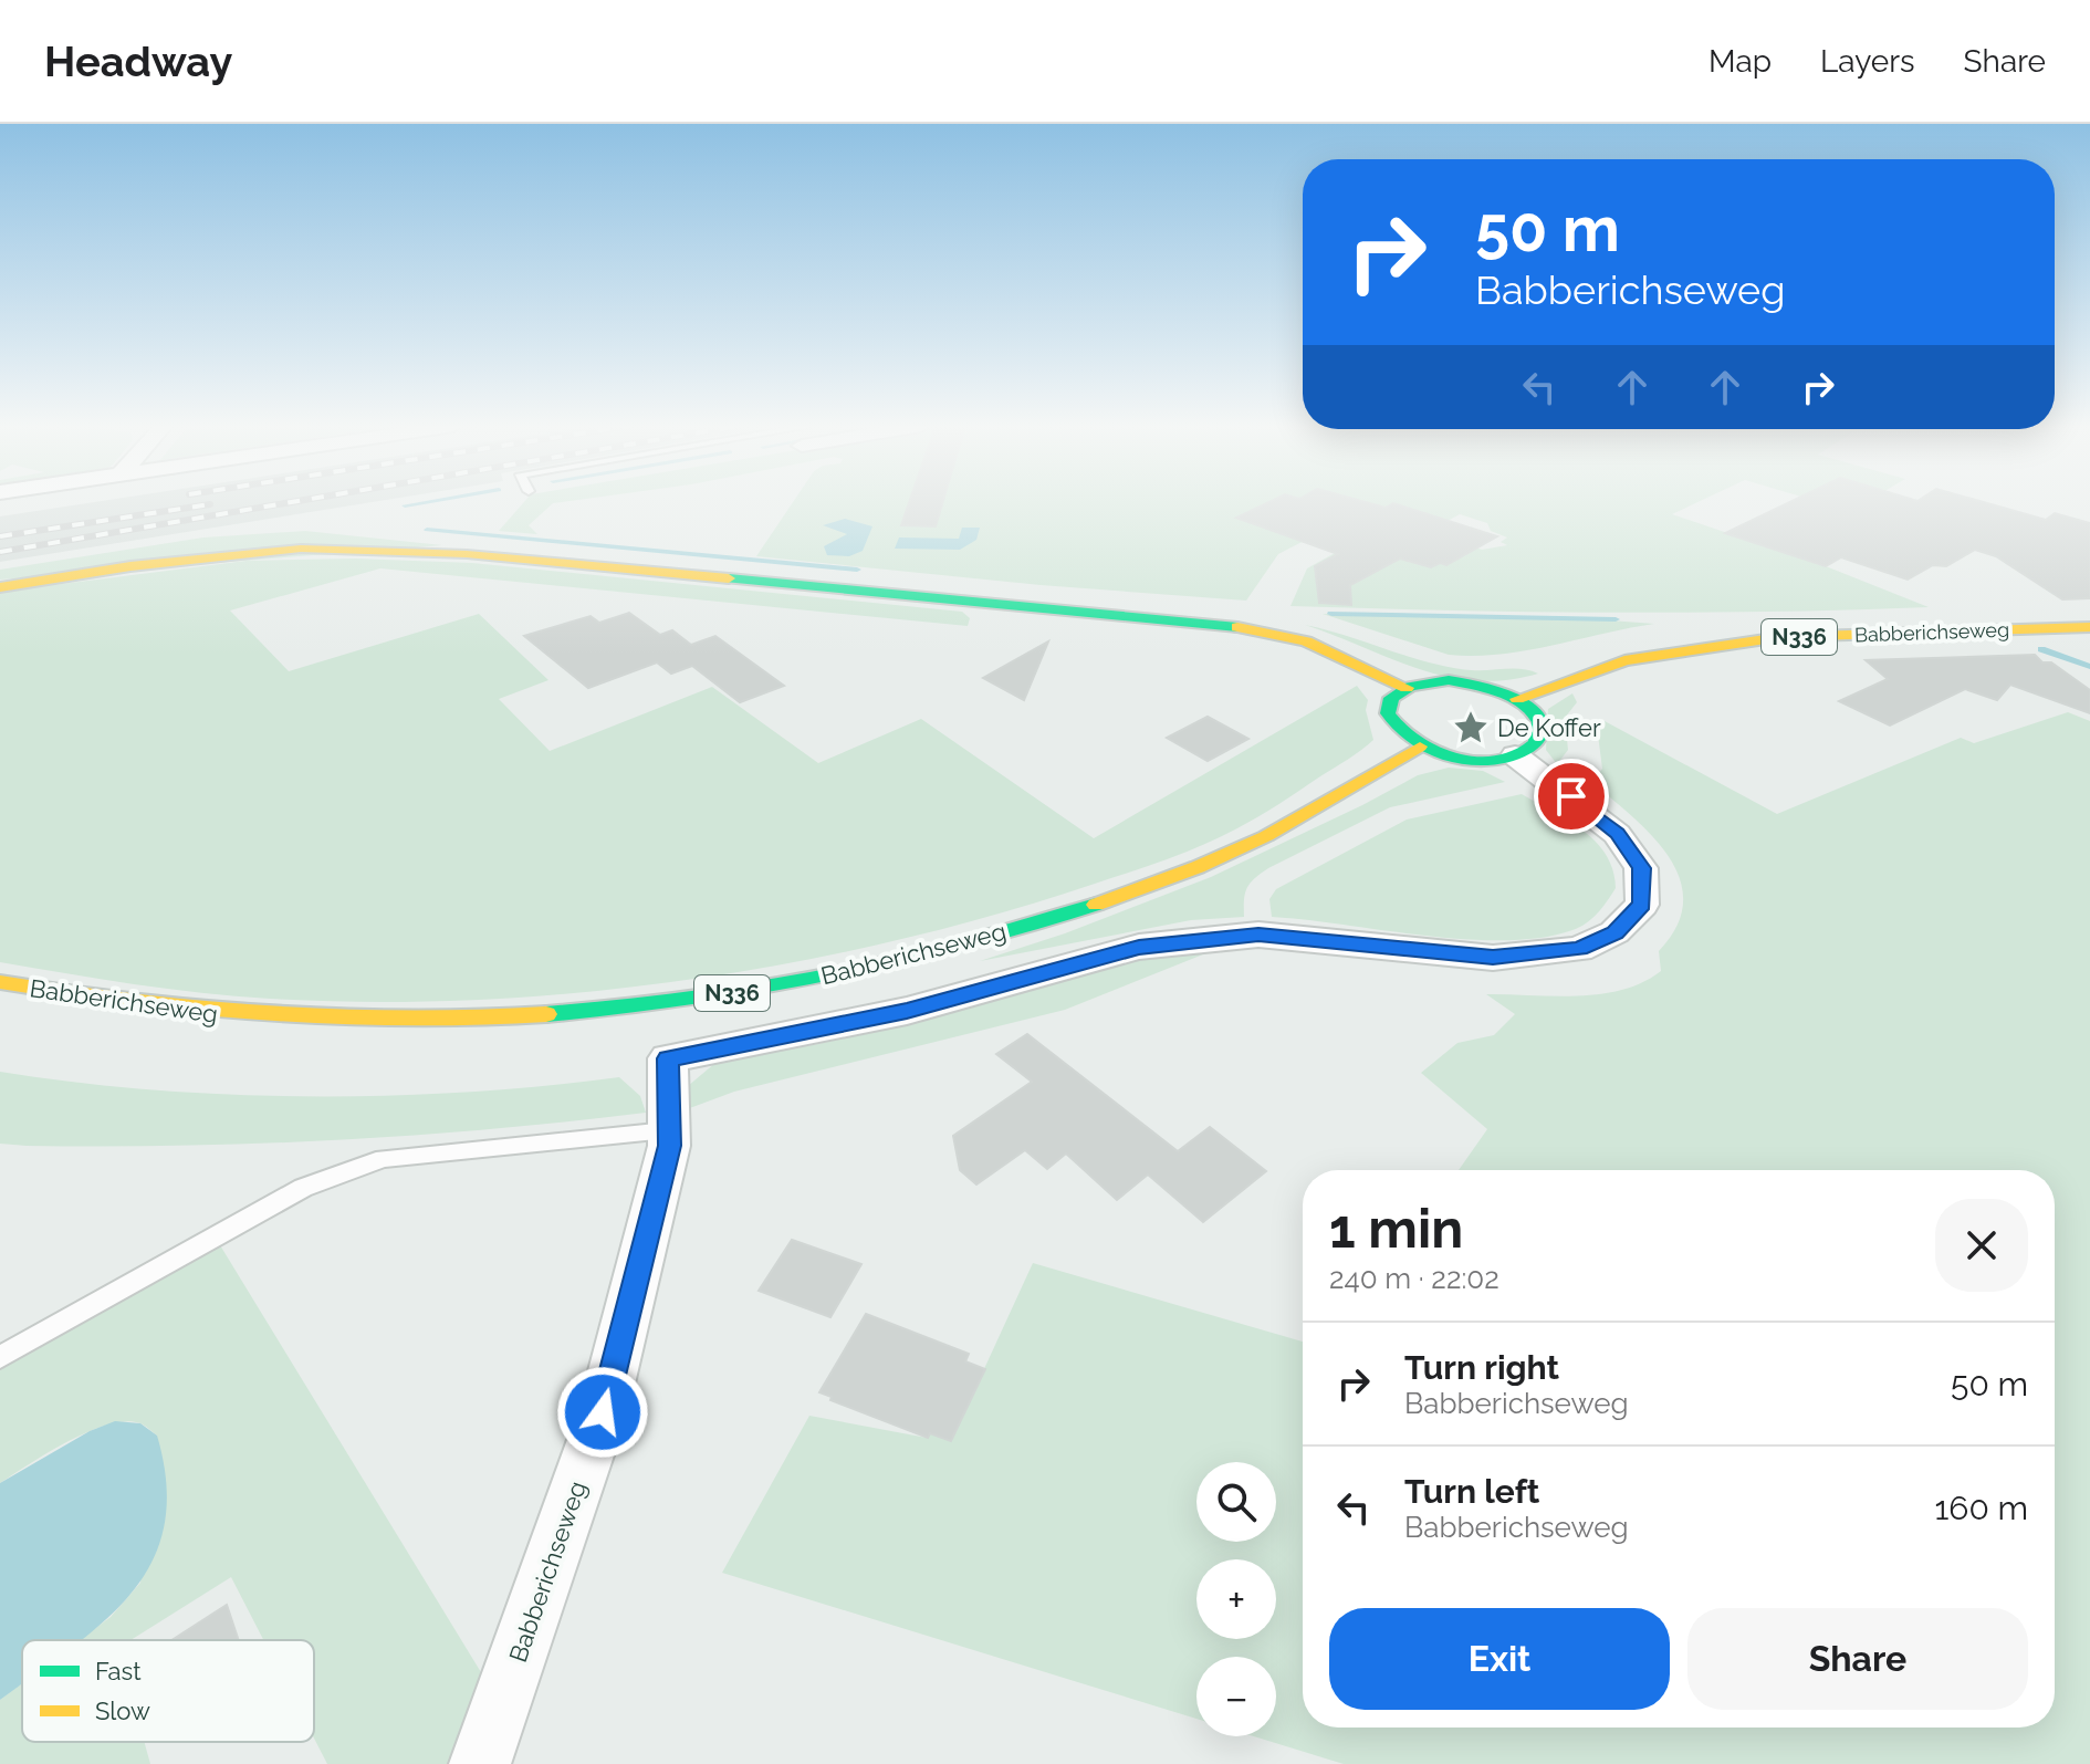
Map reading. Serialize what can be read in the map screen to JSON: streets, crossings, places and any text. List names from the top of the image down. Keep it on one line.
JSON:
{"streets":{"main road":["Babberichseweg","N336"]},"places":{"place":["De Koffer"]},"legend":["Fast","Slow"],"page":{"header":"Headway","nav":["Map","Layers","Share"],"turn":["50 m","Babberichseweg"],"heading":["1 min","240 m · 22:02"],"list":[{"name":"Turn right","note":"Babberichseweg","value":"50 m"},{"name":"Turn left","note":"Babberichseweg","value":"160 m"}],"map_buttons":["+","−"],"buttons":["Exit","Share"]}}
